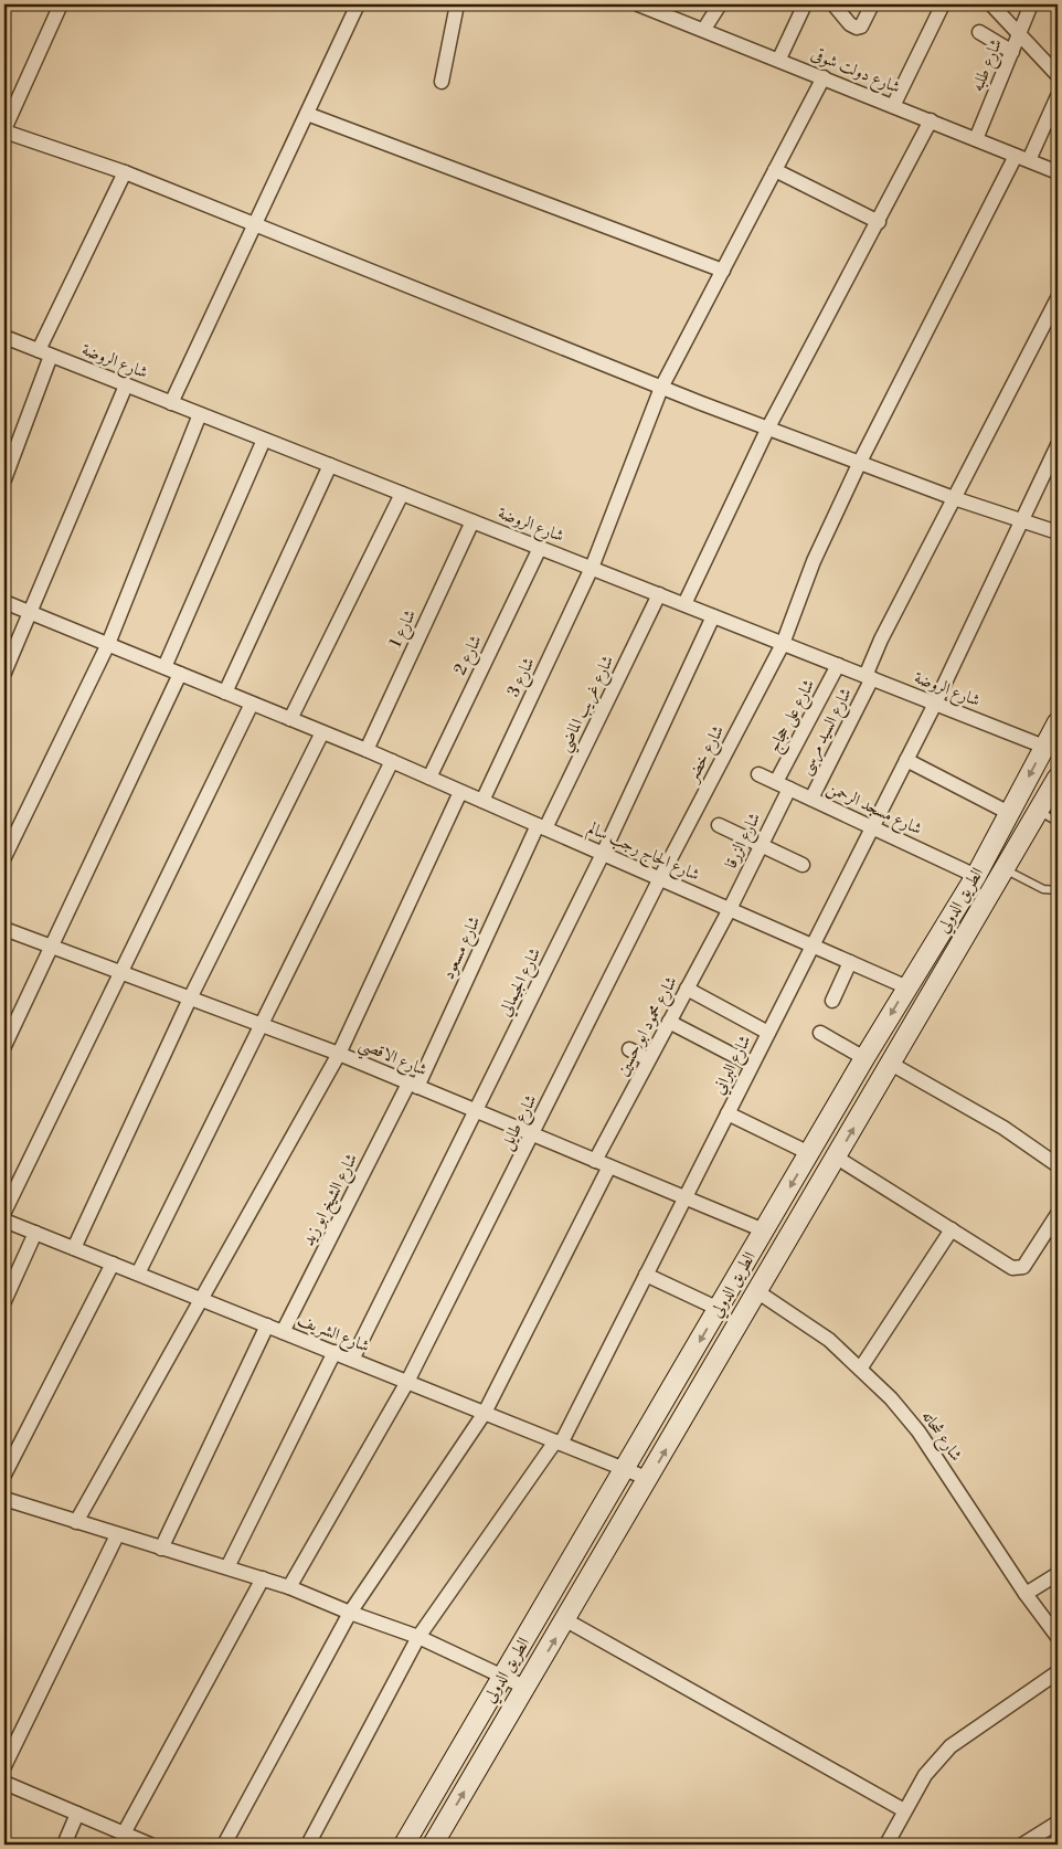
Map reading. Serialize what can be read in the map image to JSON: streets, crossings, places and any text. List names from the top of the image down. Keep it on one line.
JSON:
{"streets":{"street":["شارع طلبه","شارع دولت شوقى","شارع الروضة","شارع 1","شارع 2","شارع 3","شارع غريب الماضي","شارع على حجاج","شارع السيد مرسى","شارع خضر","شارع مسجد الرحمن","شارع الزرقا","شارع الحاج رجب سالم","الطريق الدولي","شارع مسعود","شارع الجيمالي","شارع محمود ابو حسين","شارع الاقصي","شارع البراني","شارع طايل","شارع الشيخ ابو زيد","شارع الشريف","شارع شحاته"]},"crossings":[["شارع طلبه","شارع دولت شوقى"],["شارع دولت شوقى","شارع 3"],["شارع دولت شوقى","شارع خضر"],["شارع الروضة","شارع 1"],["شارع الروضة","شارع 2"],["شارع الروضة","شارع 3"],["شارع الروضة","شارع غريب الماضي"],["شارع الروضة","شارع على حجاج"],["شارع الروضة","شارع السيد مرسى"],["شارع الروضة","شارع خضر"],["شارع الروضة","الطريق الدولي"],["شارع الروضة","شارع الجيمالي"],["شارع الروضة","شارع البراني"],["شارع 1","شارع الحاج رجب سالم"],["شارع 2","شارع الحاج رجب سالم"],["شارع 3","شارع الحاج رجب سالم"],["شارع غريب الماضي","شارع الحاج رجب سالم"],["شارع غريب الماضي","شارع مسعود"],["شارع على حجاج","شارع مسجد الرحمن"],["شارع السيد مرسى","شارع مسجد الرحمن"],["شارع خضر","شارع الحاج رجب سالم"],["شارع خضر","شارع طايل"],["شارع مسجد الرحمن","شارع الزرقا"],["شارع مسجد الرحمن","الطريق الدولي"],["شارع مسجد الرحمن","شارع البراني"],["شارع الزرقا","شارع الحاج رجب سالم"],["شارع الزرقا","شارع محمود ابو حسين"],["شارع الحاج رجب سالم","الطريق الدولي"],["شارع الحاج رجب سالم","شارع مسعود"],["شارع الحاج رجب سالم","شارع الجيمالي"],["شارع الحاج رجب سالم","شارع محمود ابو حسين"],["شارع الحاج رجب سالم","شارع البراني"],["شارع الحاج رجب سالم","شارع طايل"],["الطريق الدولي","شارع الاقصي"],["الطريق الدولي","شارع الشريف"],["الطريق الدولي","شارع شحاته"],["شارع مسعود","شارع الاقصي"],["شارع مسعود","شارع الشيخ ابو زيد"],["شارع الجيمالي","شارع الاقصي"],["شارع الجيمالي","شارع الشريف"],["شارع محمود ابو حسين","شارع الاقصي"],["شارع الاقصي","شارع البراني"],["شارع الاقصي","شارع طايل"],["شارع الاقصي","شارع الشيخ ابو زيد"],["شارع البراني","شارع الشريف"],["شارع طايل","شارع الشريف"],["شارع الشيخ ابو زيد","شارع الشريف"]]}
